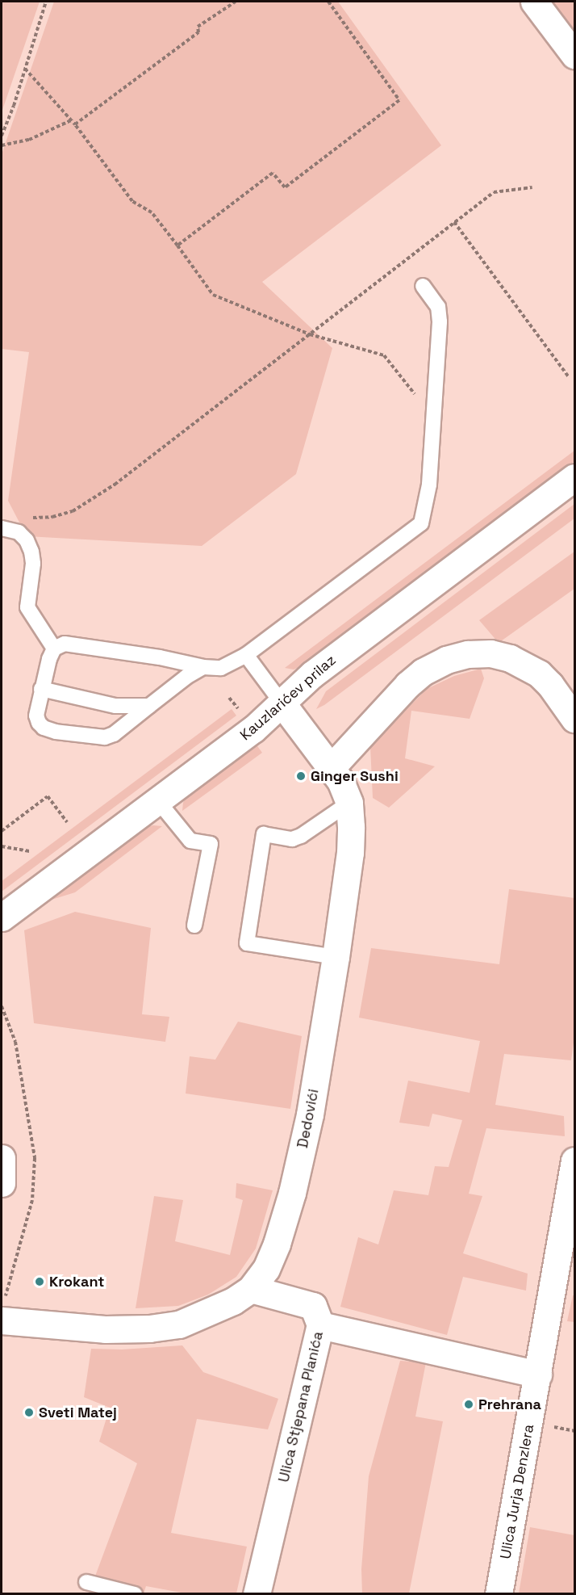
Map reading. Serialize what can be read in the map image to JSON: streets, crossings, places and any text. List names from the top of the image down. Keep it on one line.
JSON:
{"streets":{"street":["Kauzlarićev prilaz","Dedovići","Ulica Stjepana Planića","Ulica Jurja Denzlera"]},"crossings":[["Kauzlarićev prilaz","Dedovići"],["Ulica Stjepana Planića","Ulica Jurja Denzlera"]],"places":["Ginger Sushi","Krokant","Prehrana","Sveti Matej"]}
